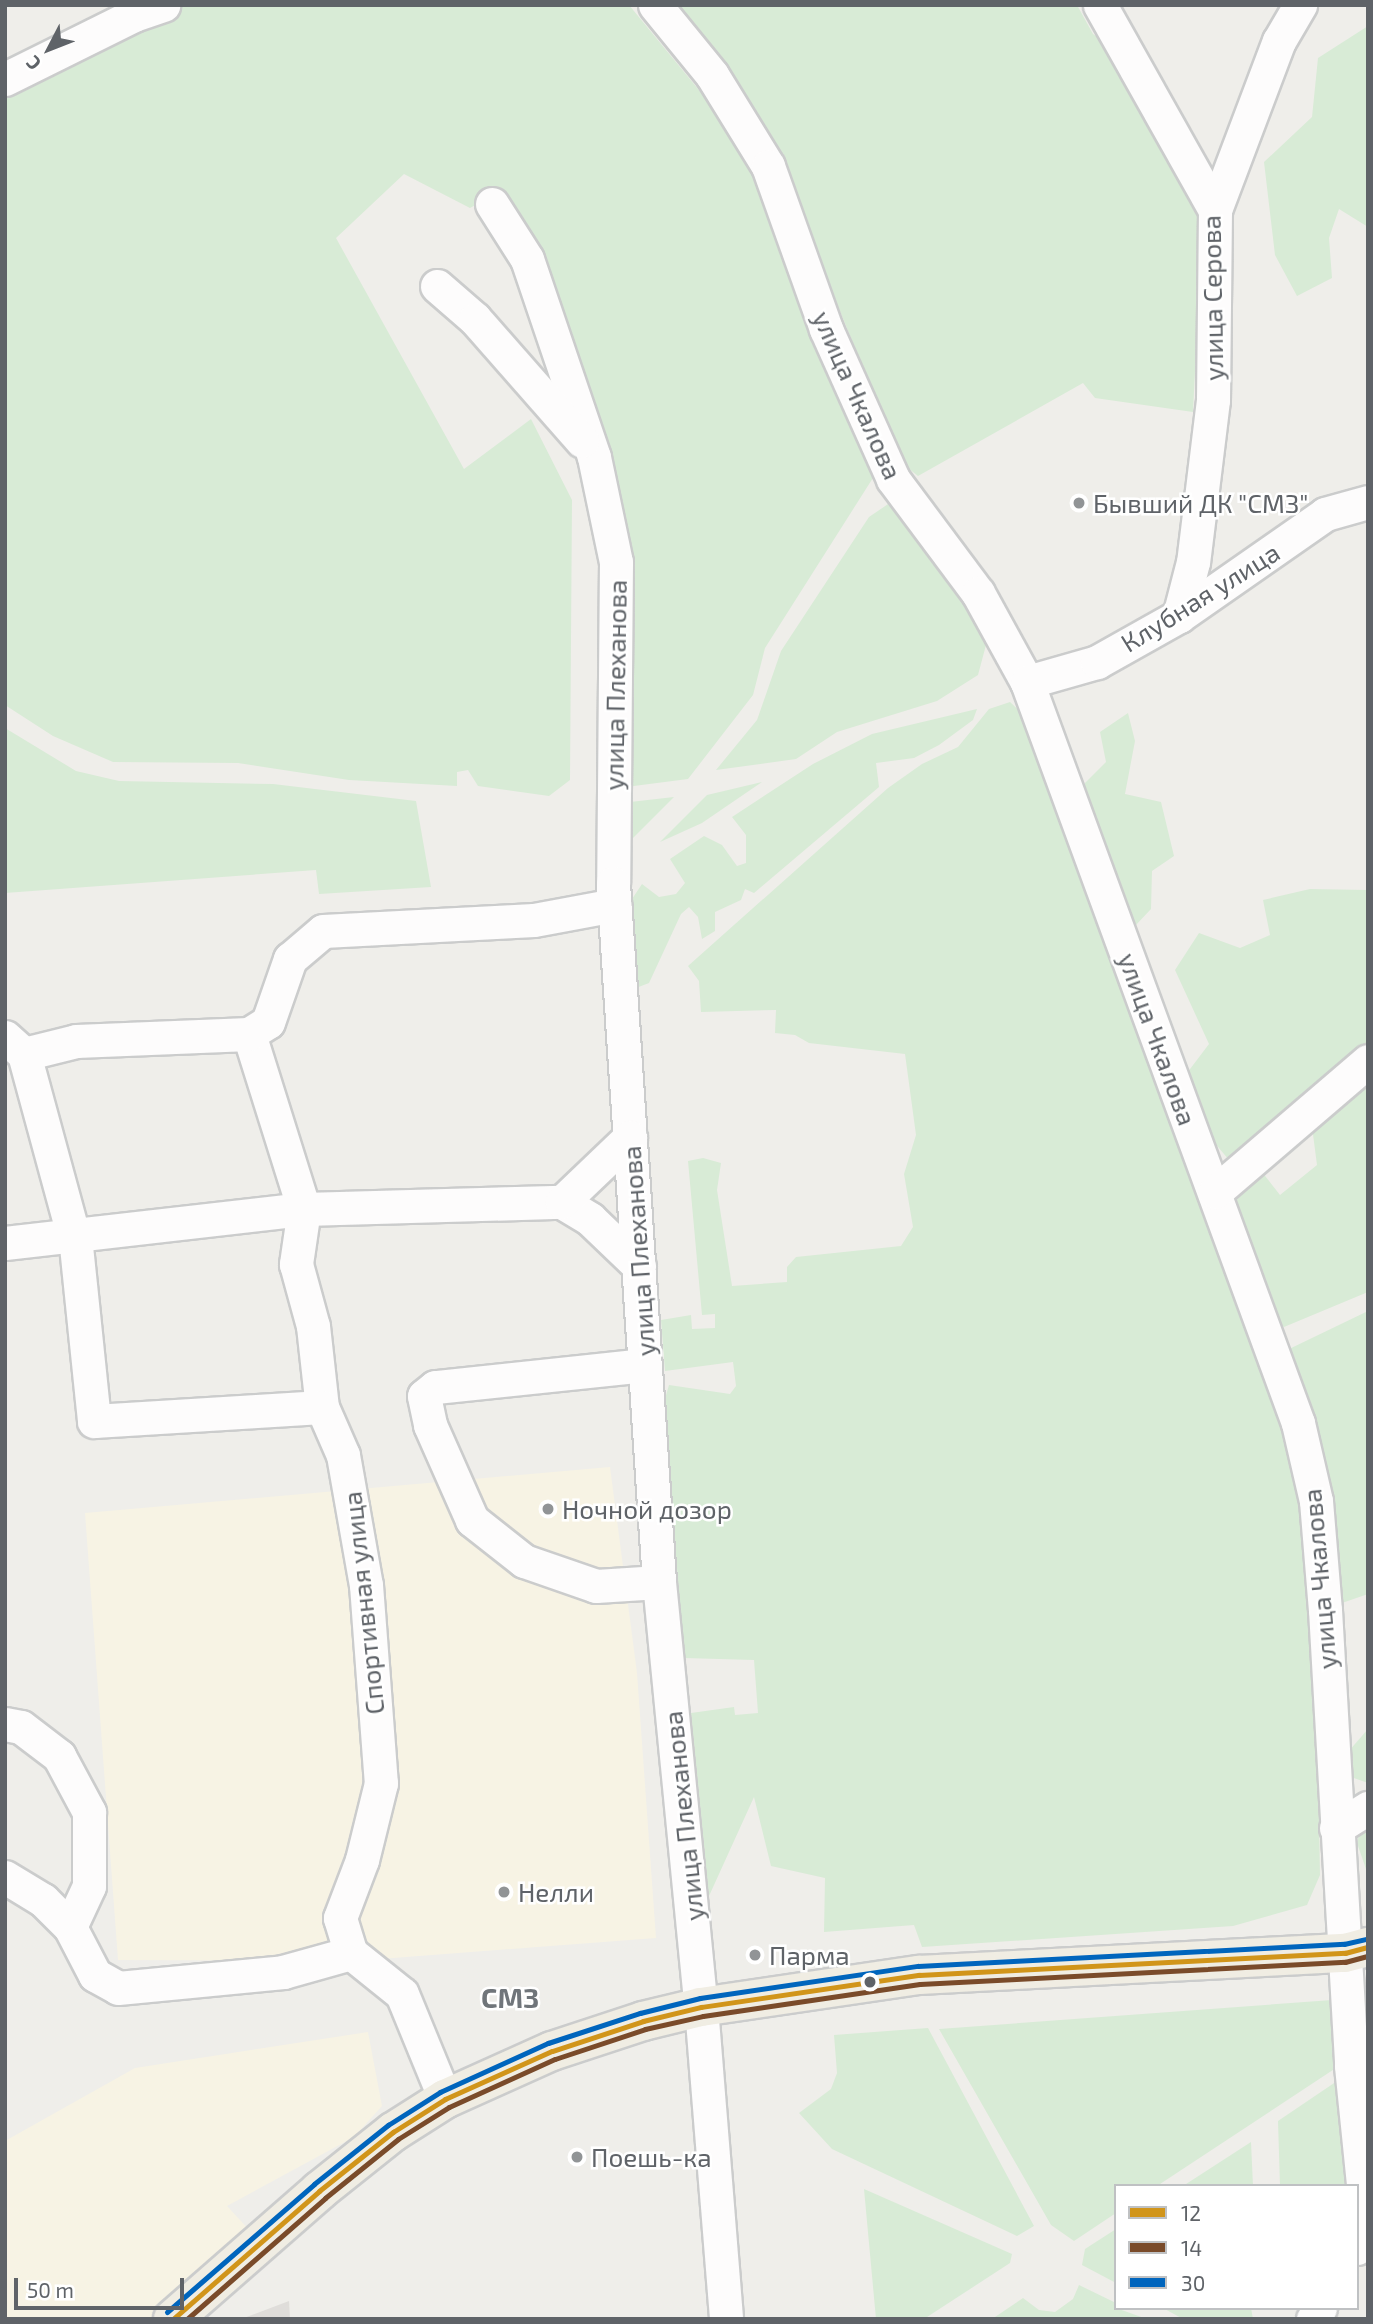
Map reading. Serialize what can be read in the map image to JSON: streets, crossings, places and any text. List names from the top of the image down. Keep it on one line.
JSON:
{"streets":{"street":["улица Серова","улица Чкалова","Клубная улица","улица Плеханова","Спортивная улица"]},"crossings":[["улица Серова","Клубная улица"],["улица Чкалова","Клубная улица"]],"districts":["СМЗ"],"places":["Бывший ДК \"СМЗ\"","Ночной дозор","Нелли","Парма","Поешь-ка"],"lines":["transit line 30","transit line 12","transit line 14"],"legend":["12","14","30"],"scale_bar":"50 m","north":"bottom left"}
